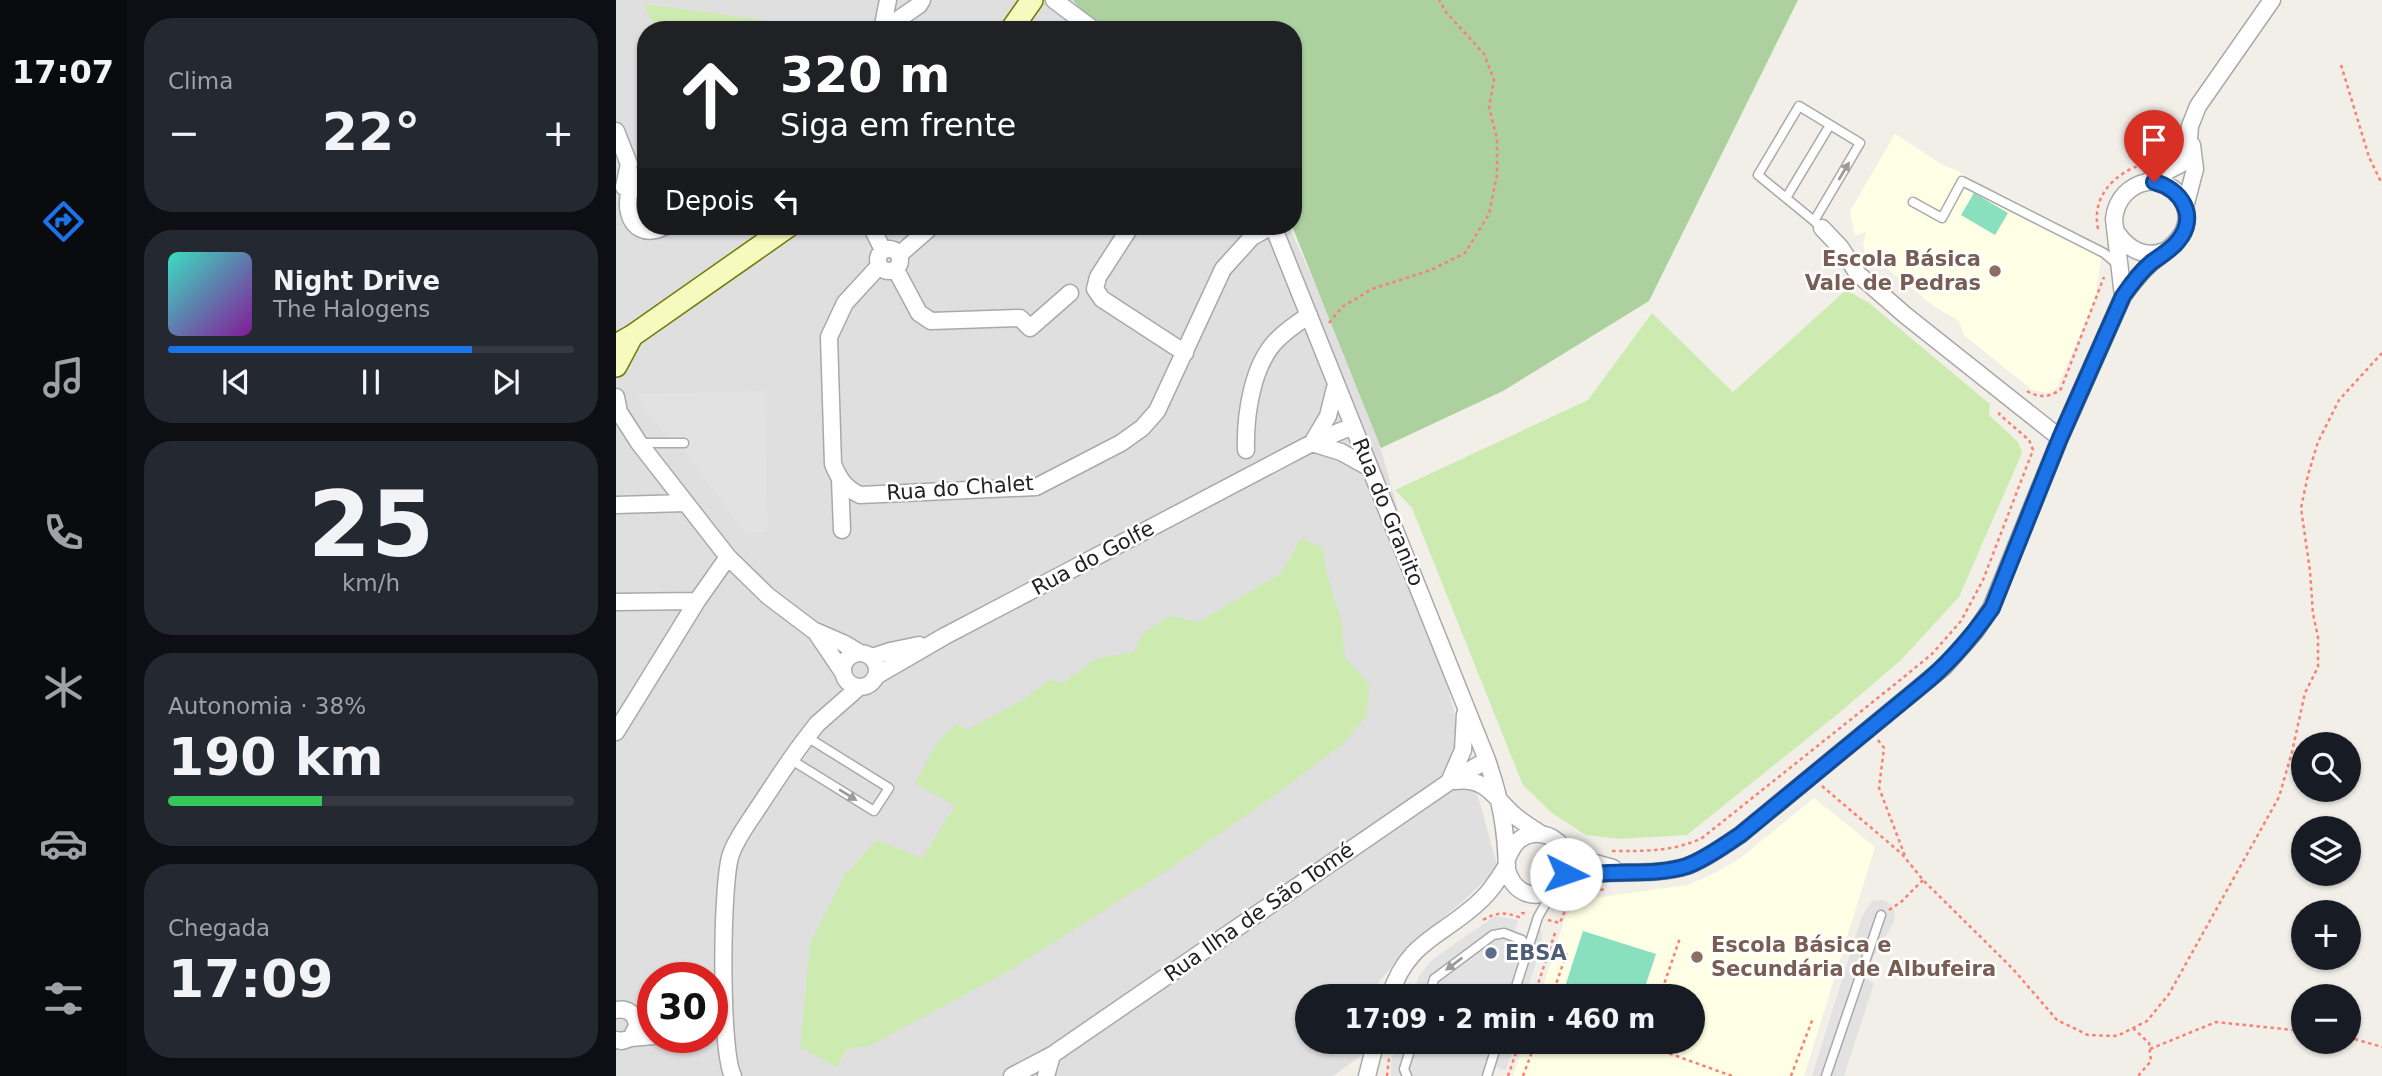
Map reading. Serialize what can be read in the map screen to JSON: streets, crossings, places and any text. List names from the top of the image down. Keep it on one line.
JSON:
{"streets":{"street":["Rua do Chalet","Rua do Granito","Rua do Golfe","Rua Ilha de São Tomé"]},"crossings":[["Rua do Granito","Rua do Golfe"],["Rua do Granito","Rua Ilha de São Tomé"]],"places":["Escola Básica Vale de Pedras","EBSA","Escola Básica e Secundária de Albufeira"],"page":{"tabs":"17:07","tile":["Clima",["25","km/h"],["Autonomia · 38%","190 km"],["Chegada","17:09"]],"turn":["320 m","Siga em frente"],"heat":["−","22°","+"],"then":"Depois","song":["Night Drive","The Halogens"],"map_buttons":["+","−"],"limit":"30","trip":"17:09 · 2 min · 460 m"}}
